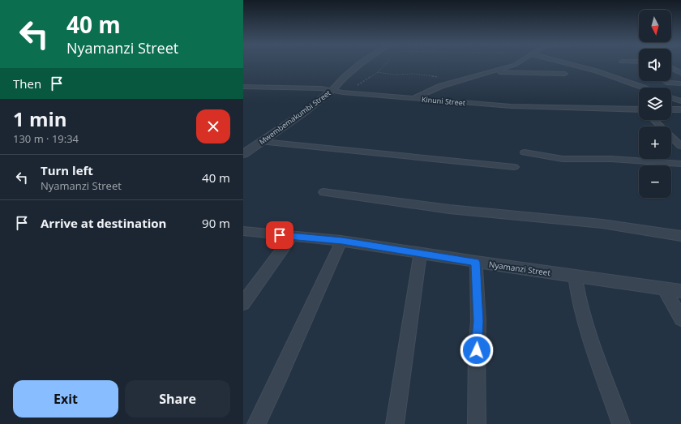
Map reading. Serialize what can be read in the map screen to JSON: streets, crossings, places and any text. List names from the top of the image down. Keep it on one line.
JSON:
{"streets":{"street":["Kinuni Street","Mwembemakumbi Street","Nyamanzi Street"]},"crossings":[["Kinuni Street","Mwembemakumbi Street"]],"north":"bottom","page":{"turn":["40 m","Nyamanzi Street"],"map_buttons":["+","−"],"then":"Then","heading":["1 min","130 m · 19:34"],"list":[{"name":"Turn left","note":"Nyamanzi Street","value":"40 m"},{"name":"Arrive at destination","value":"90 m"}],"buttons":["Exit","Share"]}}
